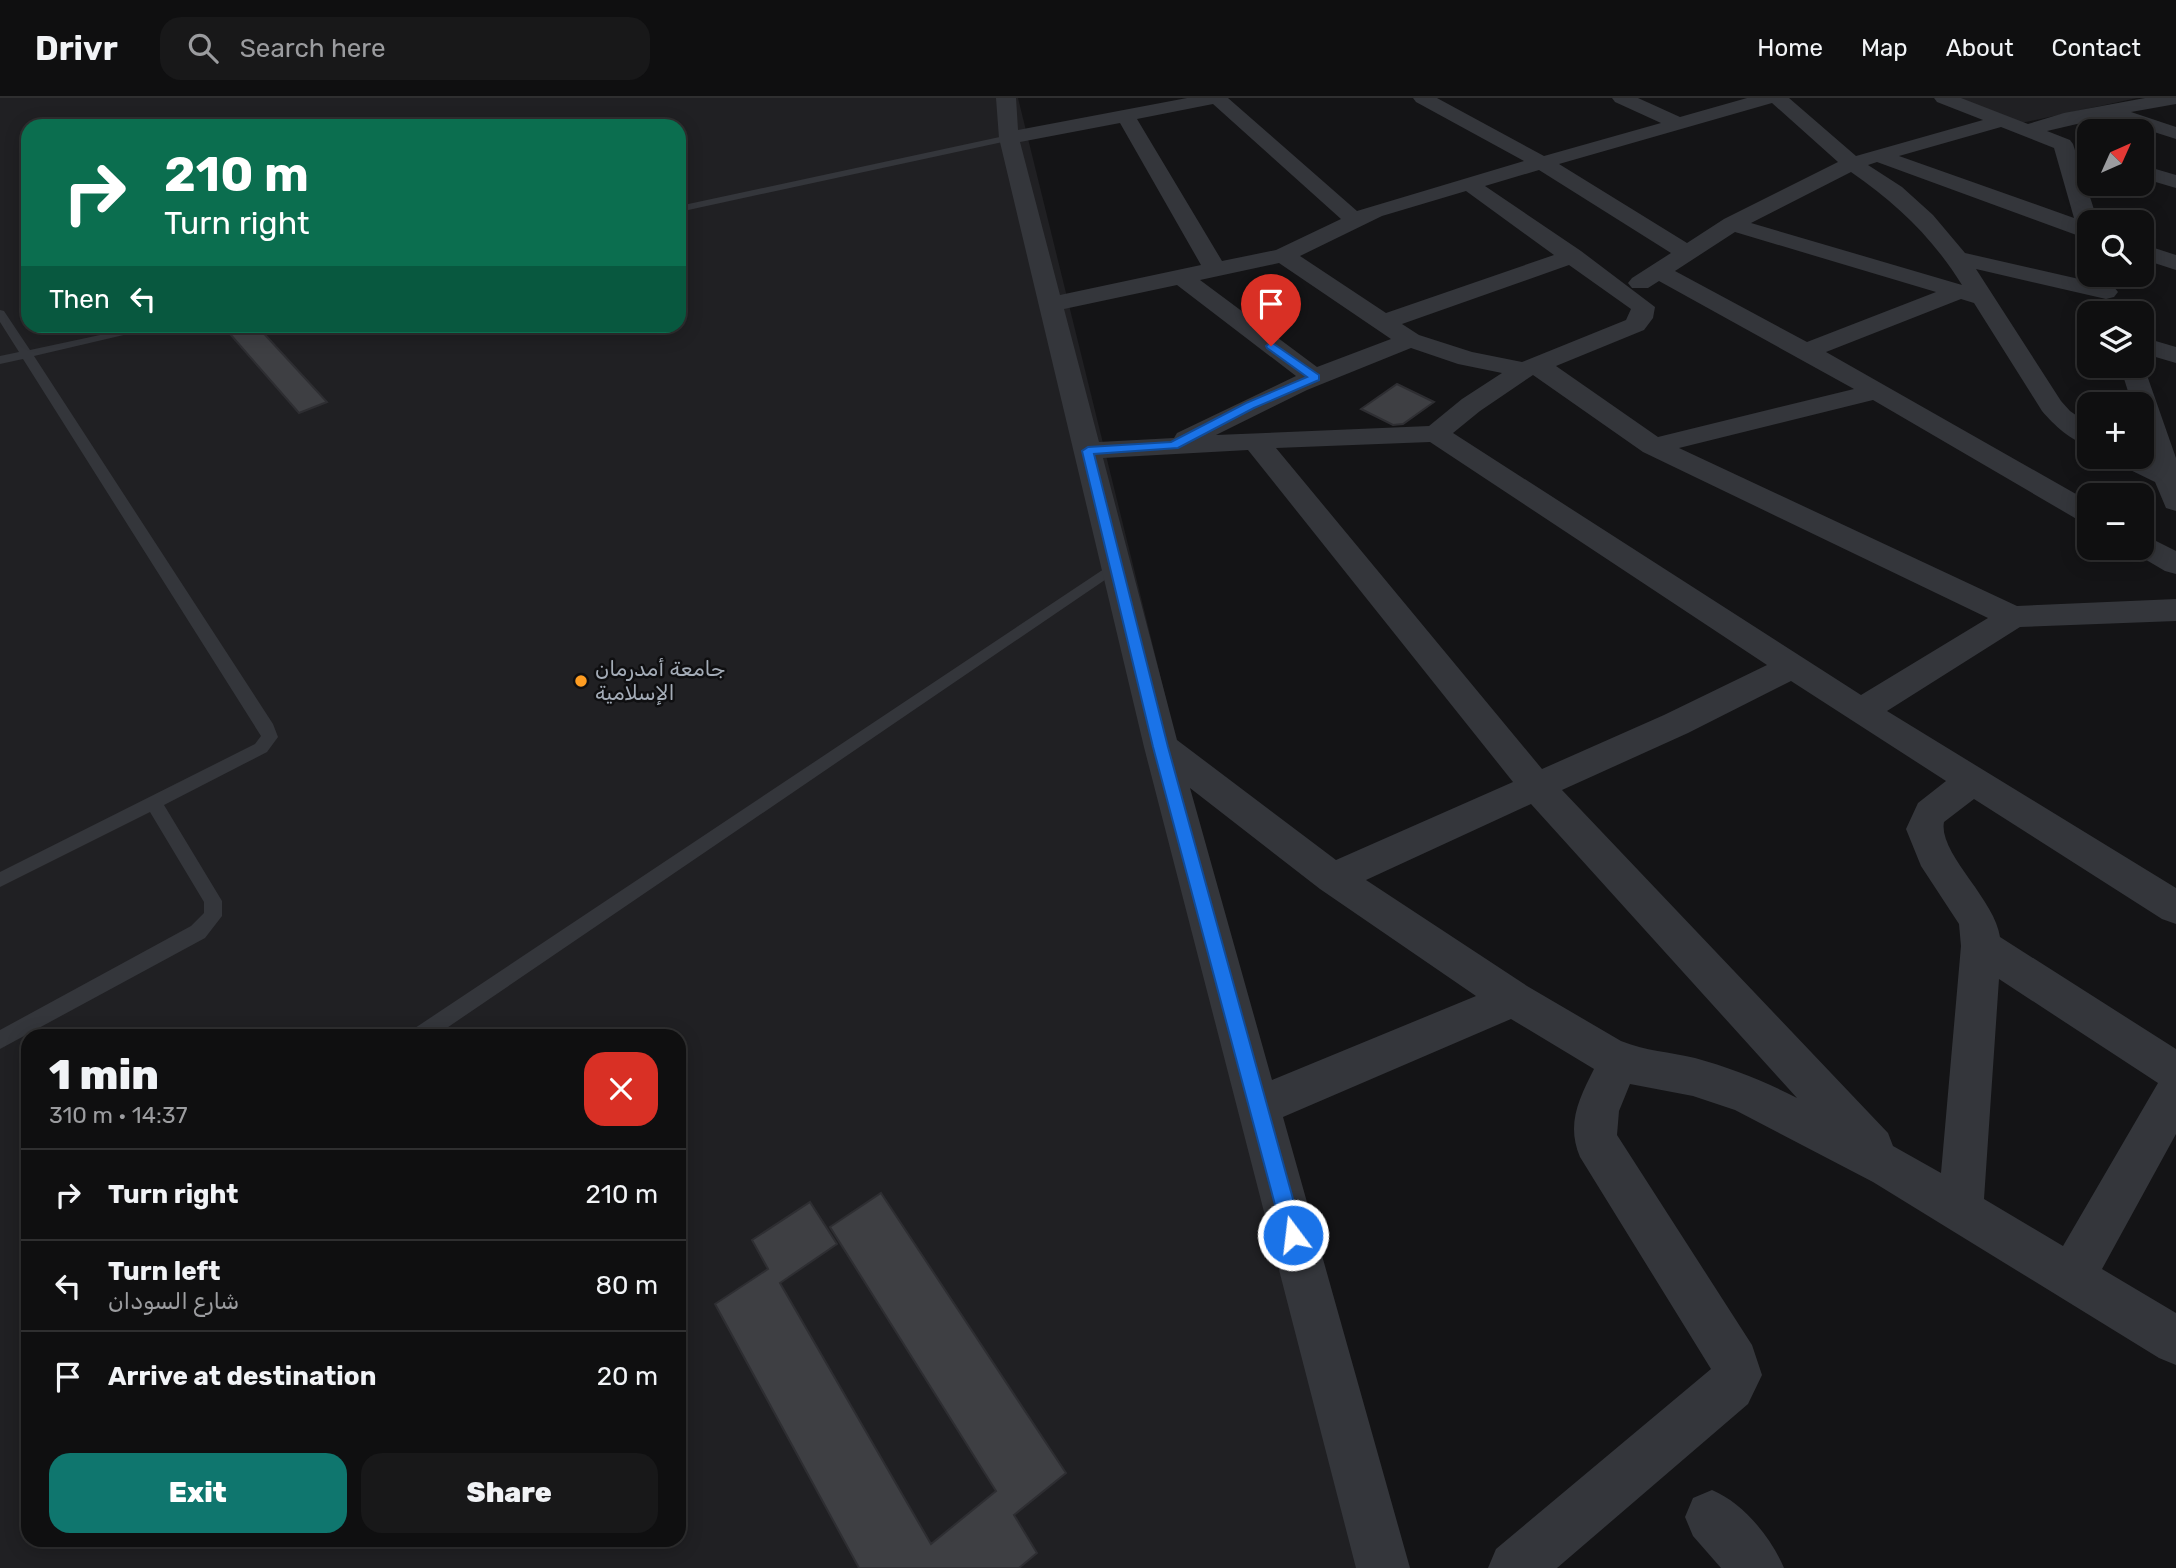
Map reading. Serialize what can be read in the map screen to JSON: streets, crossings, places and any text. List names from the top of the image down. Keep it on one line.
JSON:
{"places":["جامعة أمدرمان الإسلامية"],"north":"top right","page":{"header":"Drivr","search":"Search here","nav":["Home","Map","About","Contact"],"map_buttons":["+","−"],"turn":["210 m","Turn right"],"then":"Then","heading":["1 min","310 m · 14:37"],"list":[{"name":"Turn right","value":"210 m"},{"name":"Turn left","note":"شارع السودان","value":"80 m"},{"name":"Arrive at destination","value":"20 m"}],"buttons":["Exit","Share"]}}
